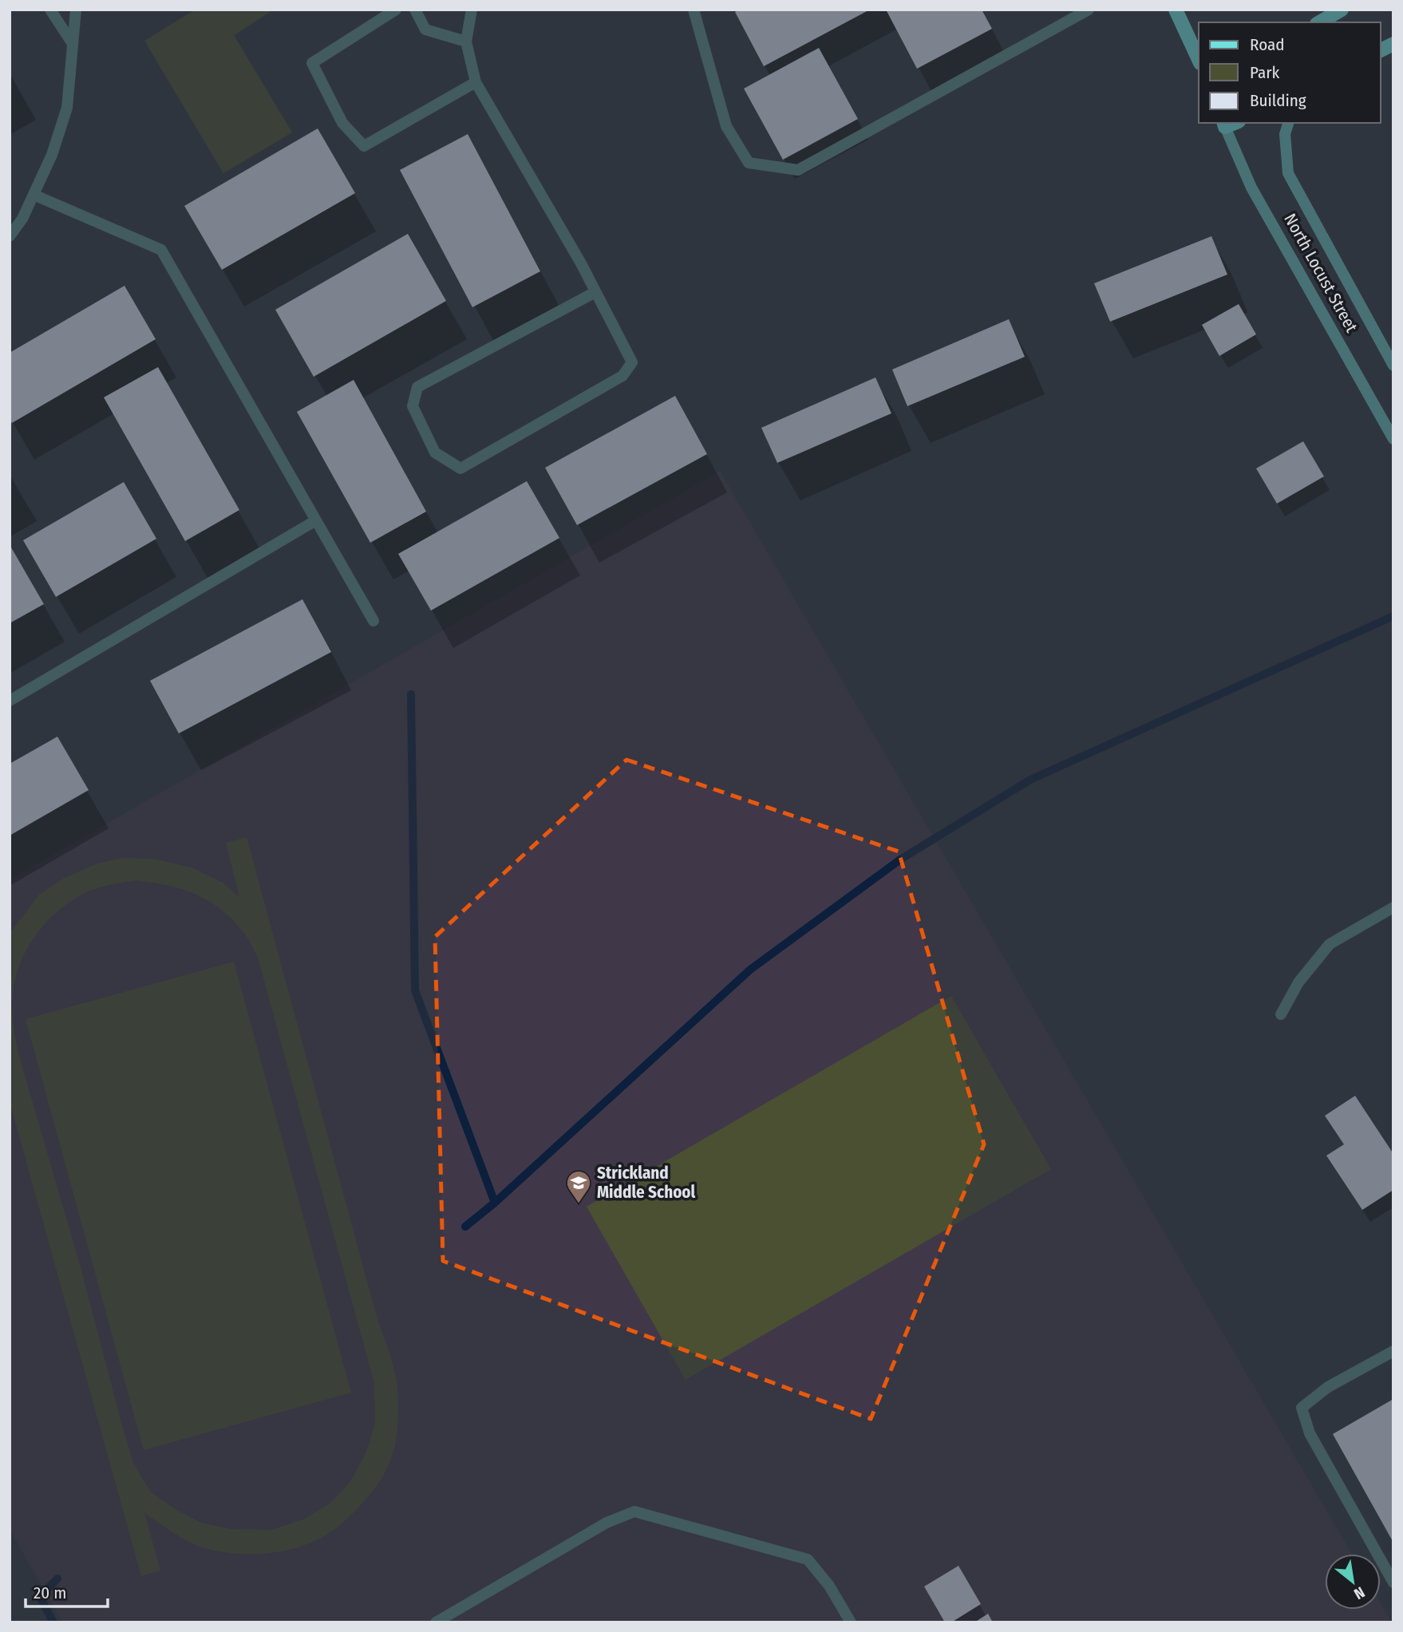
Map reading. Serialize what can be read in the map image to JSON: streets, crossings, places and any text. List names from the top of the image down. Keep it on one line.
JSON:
{"streets":{"main road":["North Locust Street"]},"places":{"school or university":["Strickland Middle School"]},"legend":["Road","Park","Building"],"scale_bar":"20 m","north":"bottom right"}
